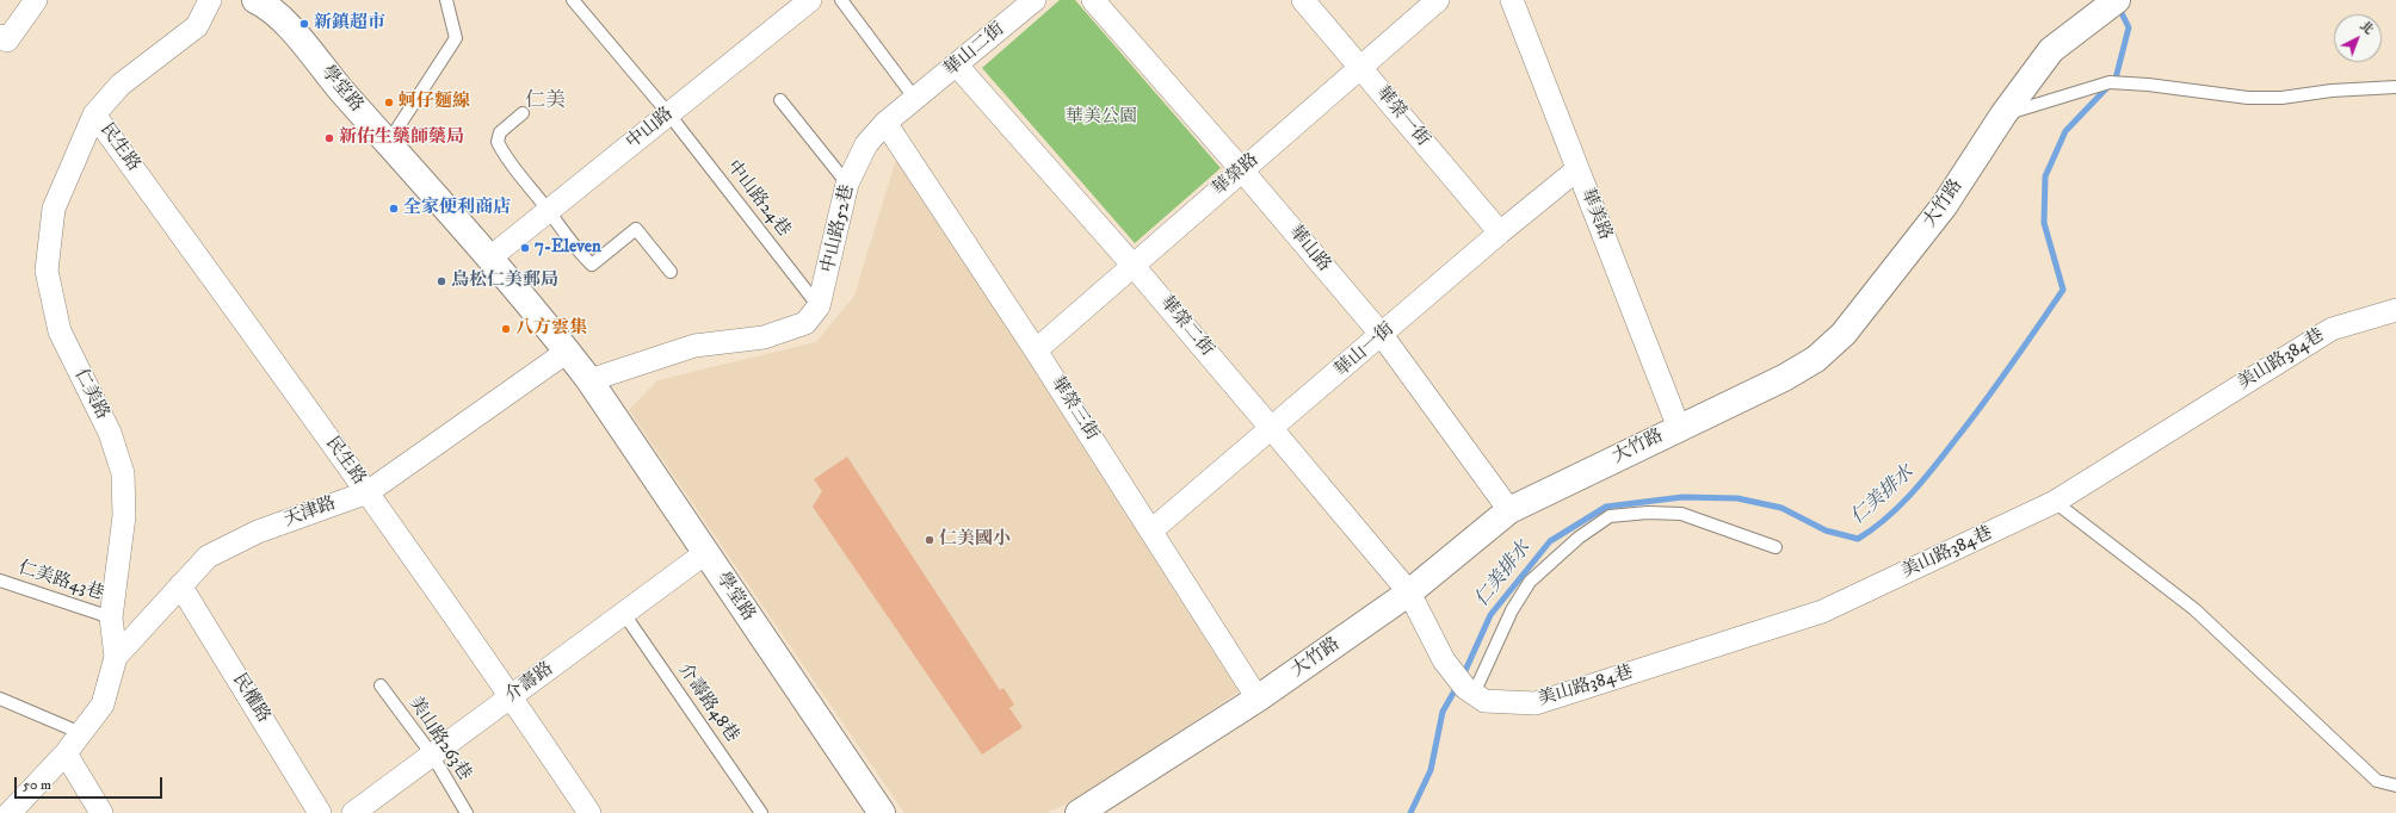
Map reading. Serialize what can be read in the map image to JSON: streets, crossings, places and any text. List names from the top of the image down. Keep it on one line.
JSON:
{"streets":{"street":["華山二街","學堂路","華榮一街","中山路","民生路","華榮路","大竹路","華美路","中山路52巷","華山路","華榮二街","華山一街","美山路384巷","仁美路","華榮三街","天津路","介壽路","民權路"],"lane":["中山路24巷","仁美路43巷","介壽路48巷","美山路263巷"]},"crossings":[["華山二街","中山路52巷"],["華山二街","華榮二街"],["學堂路","中山路"],["學堂路","天津路"],["學堂路","介壽路"],["華榮一街","華榮路"],["華榮一街","華山一街"],["中山路","中山路24巷"],["民生路","仁美路"],["民生路","天津路"],["民生路","介壽路"],["華榮路","華山路"],["華榮路","華榮二街"],["華榮路","華榮三街"],["中山路24巷","中山路52巷"],["大竹路","華美路"],["大竹路","華山路"],["大竹路","華榮二街"],["大竹路","華榮三街"],["華美路","華山一街"],["中山路52巷","華榮三街"],["華山路","華山一街"],["華榮二街","華山一街"],["華榮二街","美山路384巷"],["華山一街","華榮三街"],["仁美路","天津路"],["仁美路","仁美路43巷"],["天津路","民權路"],["介壽路","介壽路48巷"],["介壽路","美山路263巷"]],"districts":["仁美"],"water":["仁美排水"],"parks":["華美公園"],"places":["新鎮超市","蚵仔麵線","新佑生藥師藥局","全家便利商店","7-Eleven","鳥松仁美郵局","八方雲集","仁美國小"],"scale_bar":"50 m","north":"top right"}
